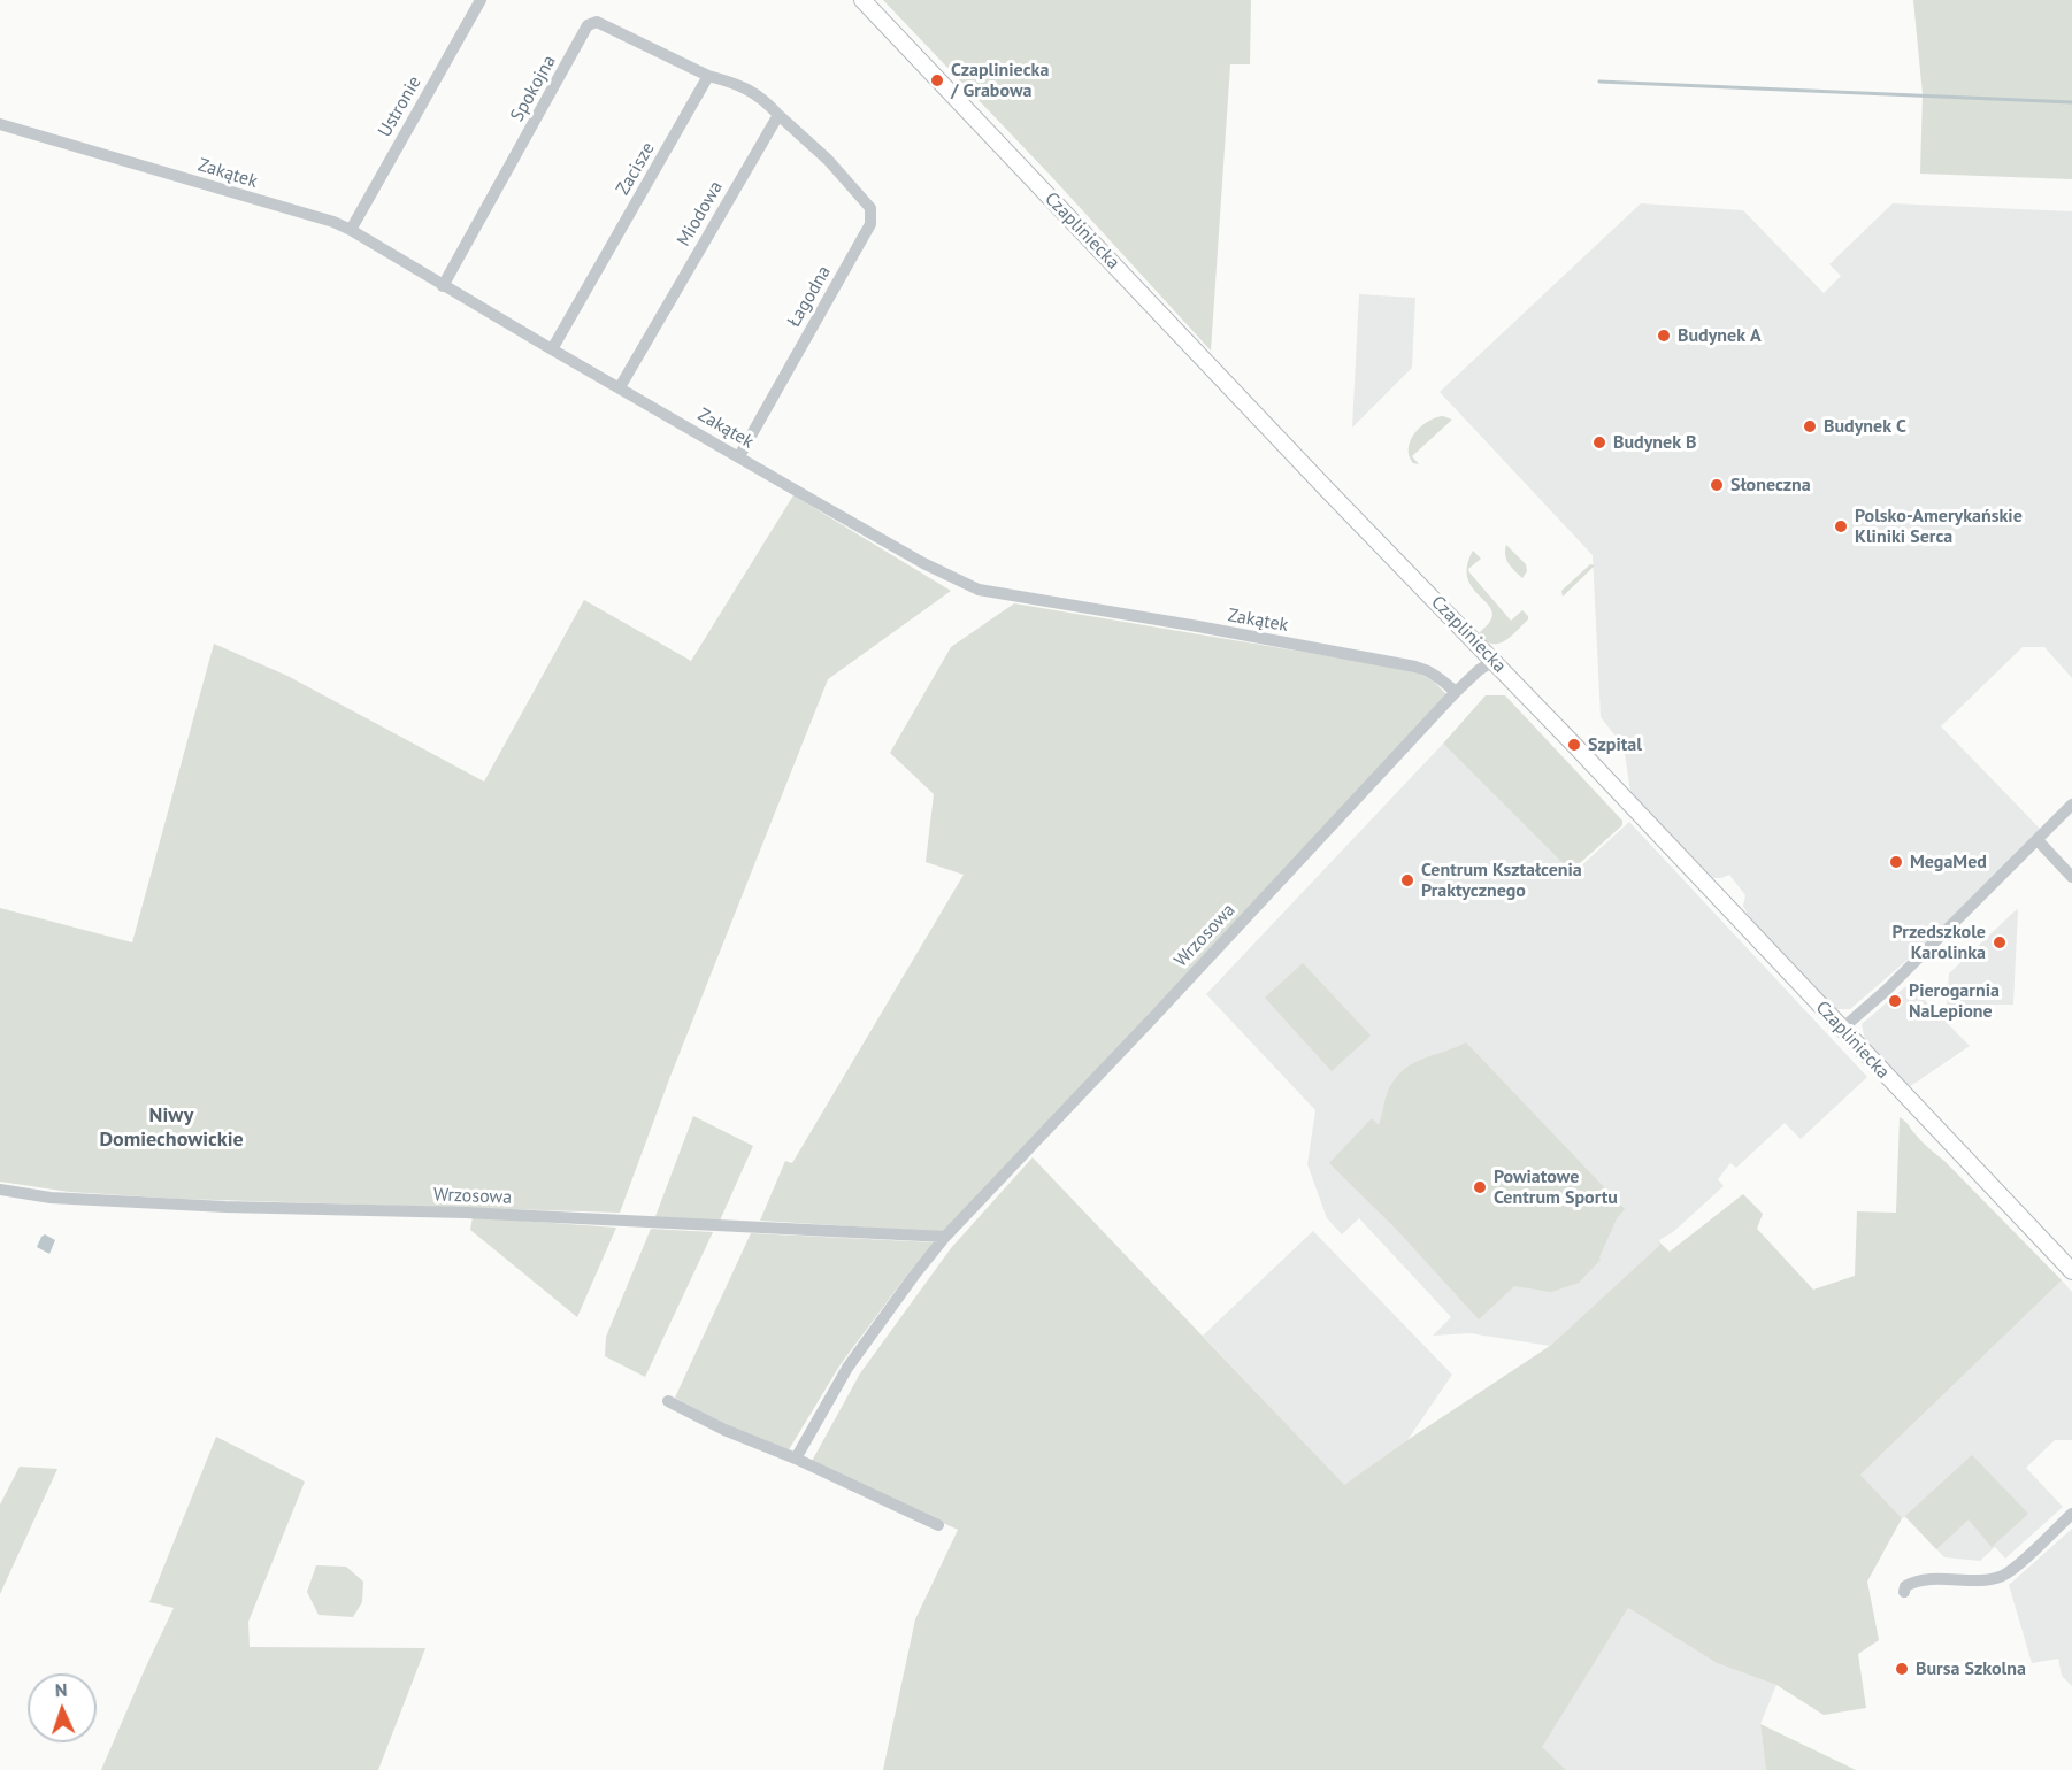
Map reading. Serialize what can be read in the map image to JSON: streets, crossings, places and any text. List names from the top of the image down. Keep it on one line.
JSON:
{"streets":{"main road":["Czapliniecka"],"street":["Spokojna","Ustronie","Zacisze","Zakątek","Miodowa","Łagodna","Wrzosowa"]},"crossings":[["Spokojna","Zacisze"],["Spokojna","Zakątek"],["Ustronie","Zakątek"],["Zacisze","Zakątek"],["Zakątek","Miodowa"],["Zakątek","Łagodna"],["Zakątek","Wrzosowa"],["Miodowa","Łagodna"],["Czapliniecka","Wrzosowa"]],"districts":["Niwy Domiechowickie"],"places":["Czapliniecka / Grabowa","Budynek A","Budynek C","Budynek B","Słoneczna","Polsko-Amerykańskie Kliniki Serca","Szpital","MegaMed","Centrum Kształcenia Praktycznego","Przedszkole Karolinka","Pierogarnia NaLepione","Powiatowe Centrum Sportu","Bursa Szkolna"],"north":"top"}
